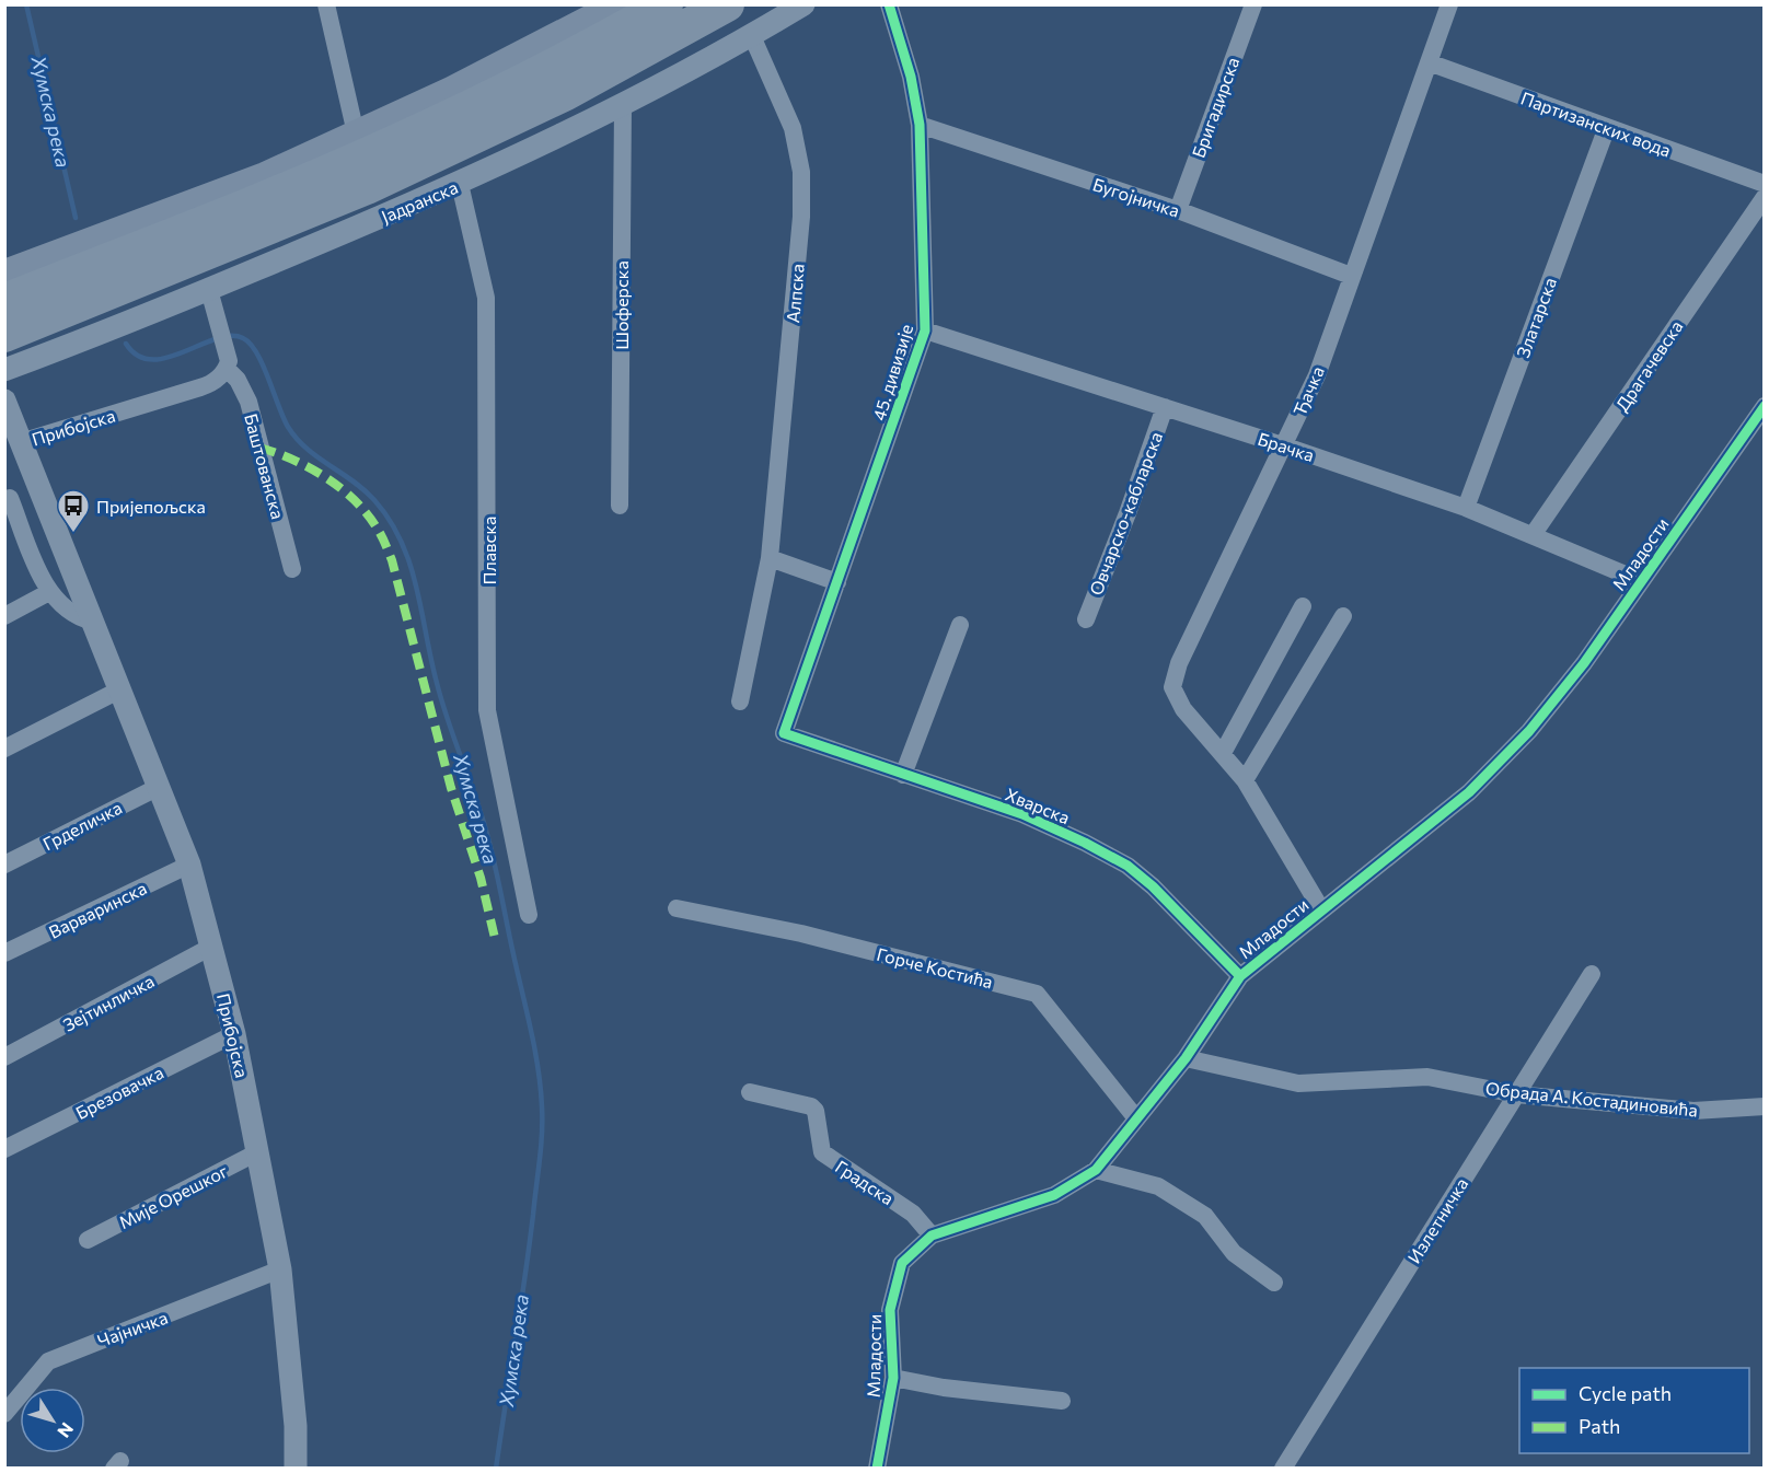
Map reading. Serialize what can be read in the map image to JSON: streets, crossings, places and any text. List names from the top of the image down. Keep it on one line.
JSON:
{"streets":{"street":["Бригадирска","Партизанских вода","Бугојничка","Јадранска","Алпска","Шоферска","Златарска","Драгачевска","45. дивизије","Ђачка","Прибојска","Брачка","Баштованска","Овчарско-кабларска","Плавска","Младости","Хварска","Грделичка","Варваринска","Горче Костића","Зејтинличка","Брезовачка","Обрада А. Костадиновића","Градска","Мије Орешког","Излетничка","Чајничка"]},"crossings":[["Бригадирска","Бугојничка"],["Партизанских вода","Златарска"],["Партизанских вода","Ђачка"],["Бугојничка","45. дивизије"],["Бугојничка","Ђачка"],["Јадранска","Алпска"],["Јадранска","Шоферска"],["Јадранска","Плавска"],["Златарска","Брачка"],["Драгачевска","Брачка"],["45. дивизије","Брачка"],["45. дивизије","Хварска"],["Ђачка","Брачка"],["Ђачка","Младости"],["Прибојска","Баштованска"],["Прибојска","Грделичка"],["Прибојска","Варваринска"],["Прибојска","Зејтинличка"],["Прибојска","Брезовачка"],["Прибојска","Мије Орешког"],["Прибојска","Чајничка"],["Брачка","Овчарско-кабларска"],["Брачка","Младости"],["Младости","Хварска"],["Младости","Горче Костића"],["Младости","Обрада А. Костадиновића"],["Младости","Градска"],["Обрада А. Костадиновића","Излетничка"]],"water":["Хумска река"],"places":{"bus stop":["Пријепољска"]},"legend":["Cycle path","Path"],"north":"bottom right"}
